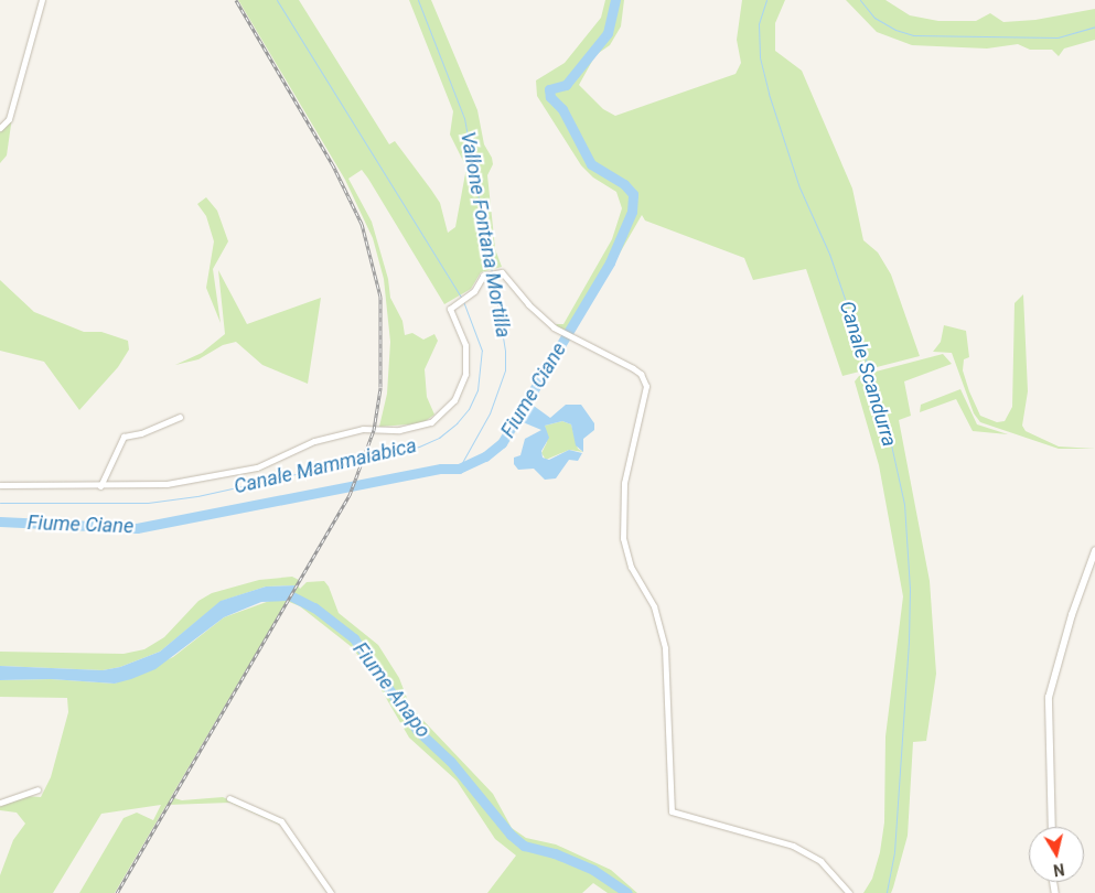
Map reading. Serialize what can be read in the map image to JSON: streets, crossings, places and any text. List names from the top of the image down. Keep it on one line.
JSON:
{"water":["Vallone Fontana Mortilla","Canale Scandurra","Fiume Ciane","Canale Mammaiabica","Fiume Anapo"],"north":"bottom"}
